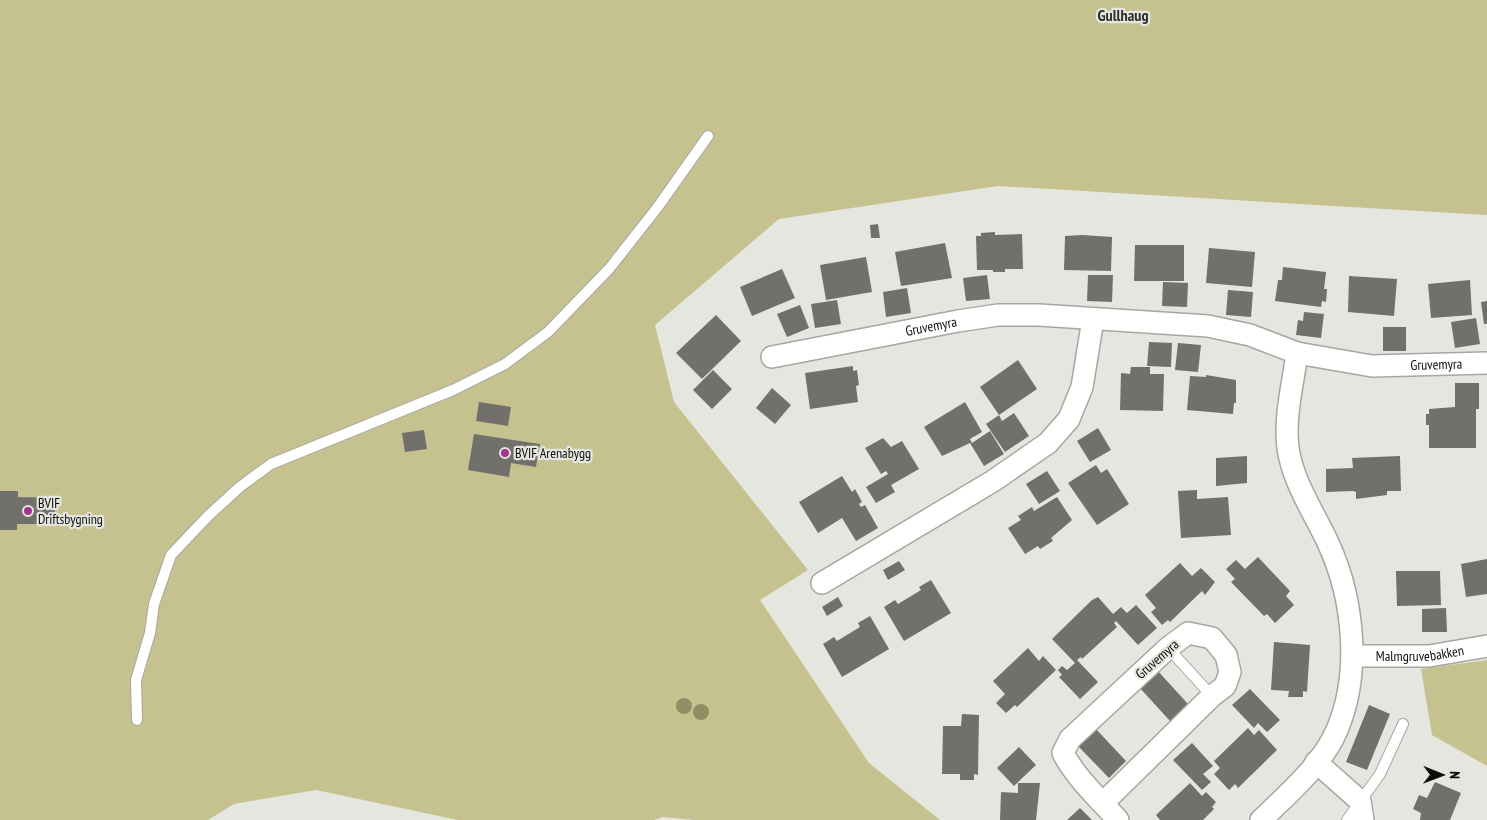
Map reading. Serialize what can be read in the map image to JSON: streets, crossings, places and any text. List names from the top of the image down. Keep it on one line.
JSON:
{"streets":{"street":["Gruvemyra","Malmgruvebakken"]},"districts":["Gullhaug"],"places":["BVIF Arenabygg","BVIF Driftsbygning"],"north":"right"}
